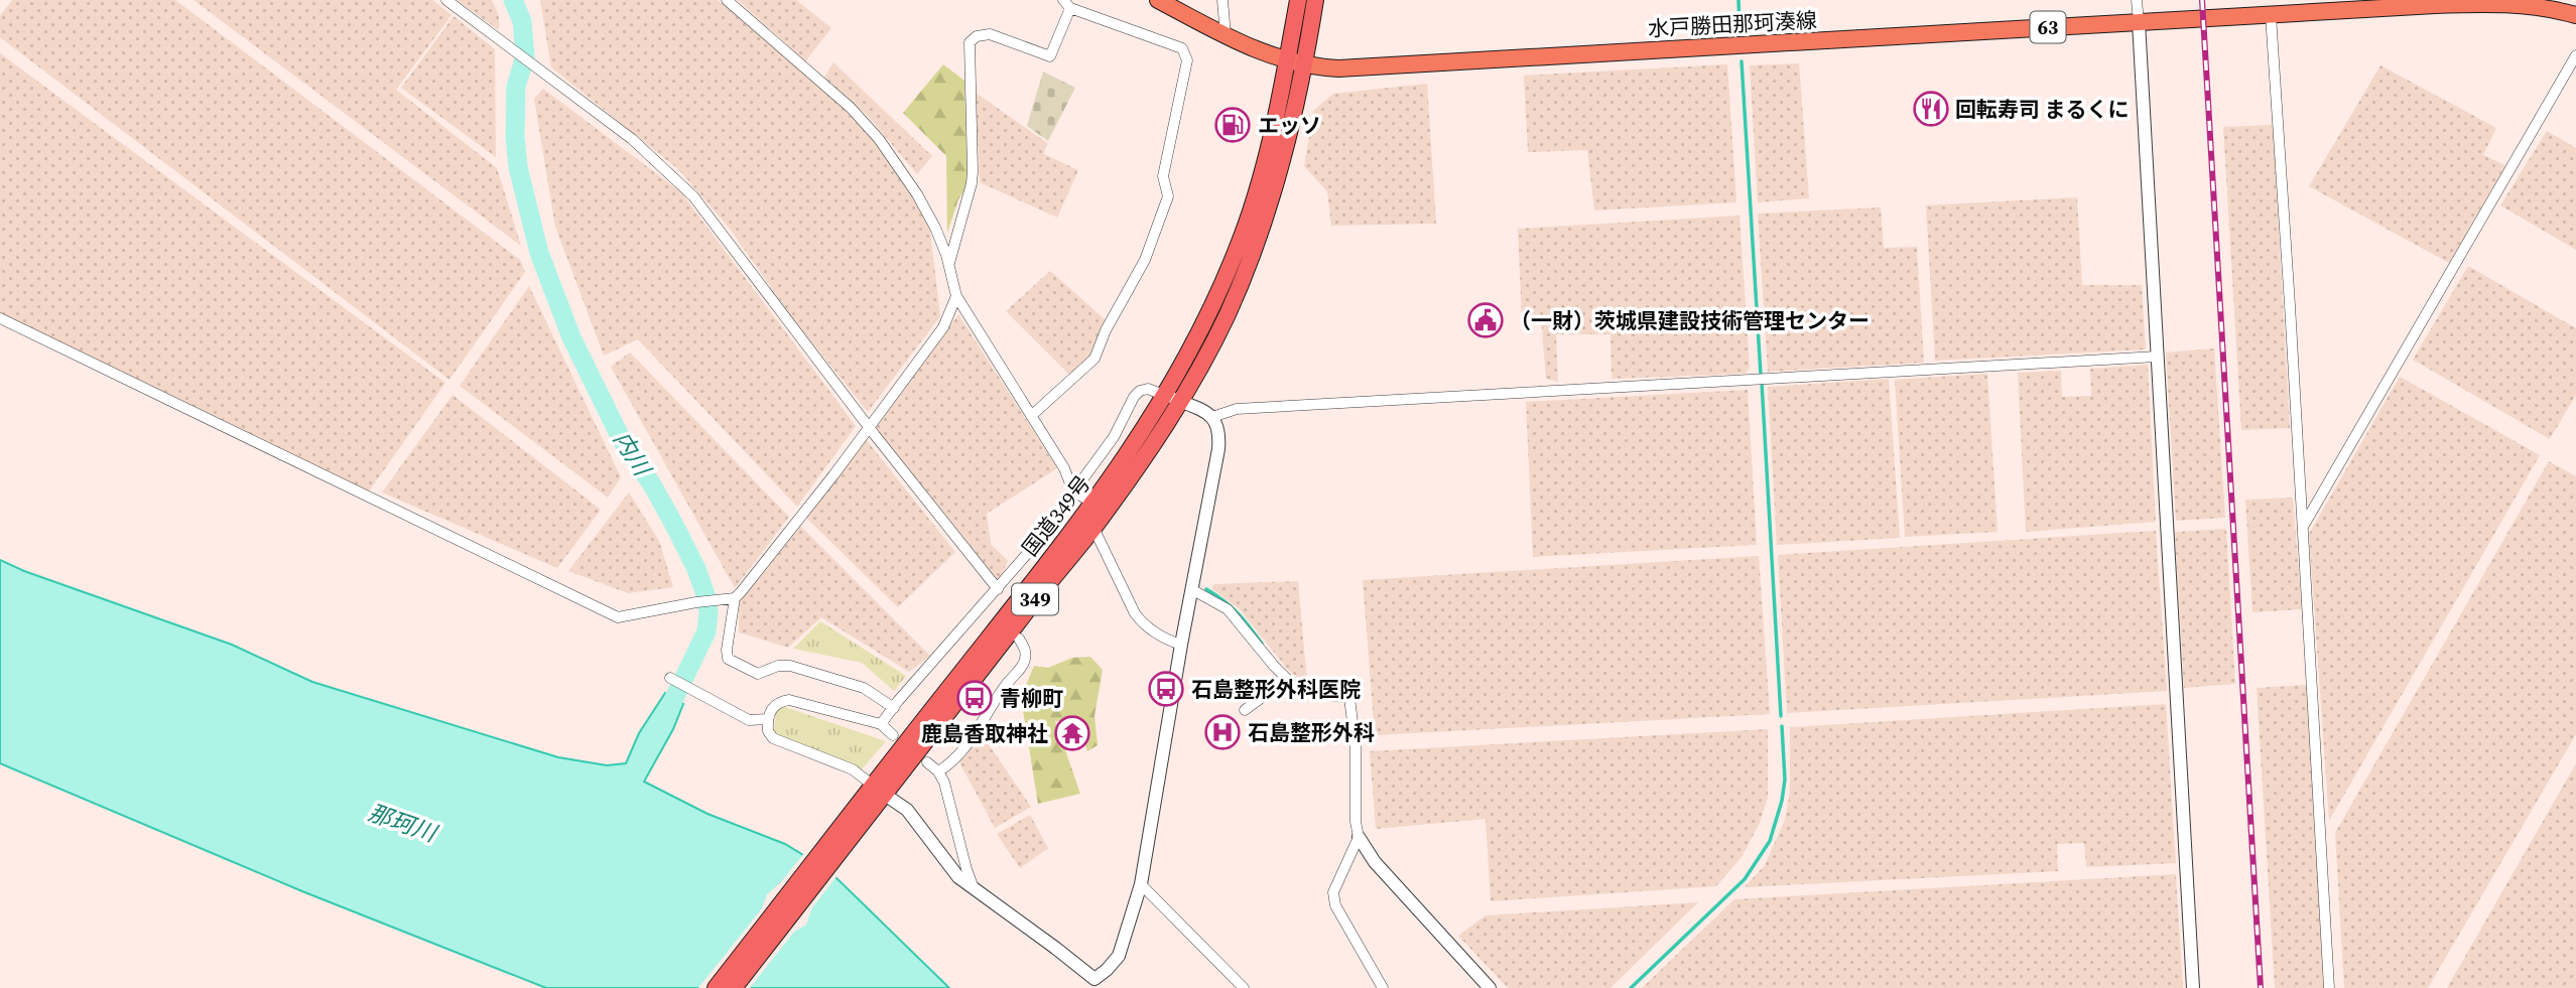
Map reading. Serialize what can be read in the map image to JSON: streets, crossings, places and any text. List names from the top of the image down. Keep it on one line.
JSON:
{"streets":{"highway":["国道349号","349"],"main road":["水戸勝田那珂湊線","63"]},"crossings":[["水戸勝田那珂湊線","国道349号"]],"water":["内川","那珂川"],"places":{"restaurant":["回転寿司 まるくに"],"fuel station":["エッソ"],"public building":["（一財）茨城県建設技術管理センター"],"bus stop":["石島整形外科医院","青柳町"],"hospital":["石島整形外科"],"temple":["鹿島香取神社"]}}
